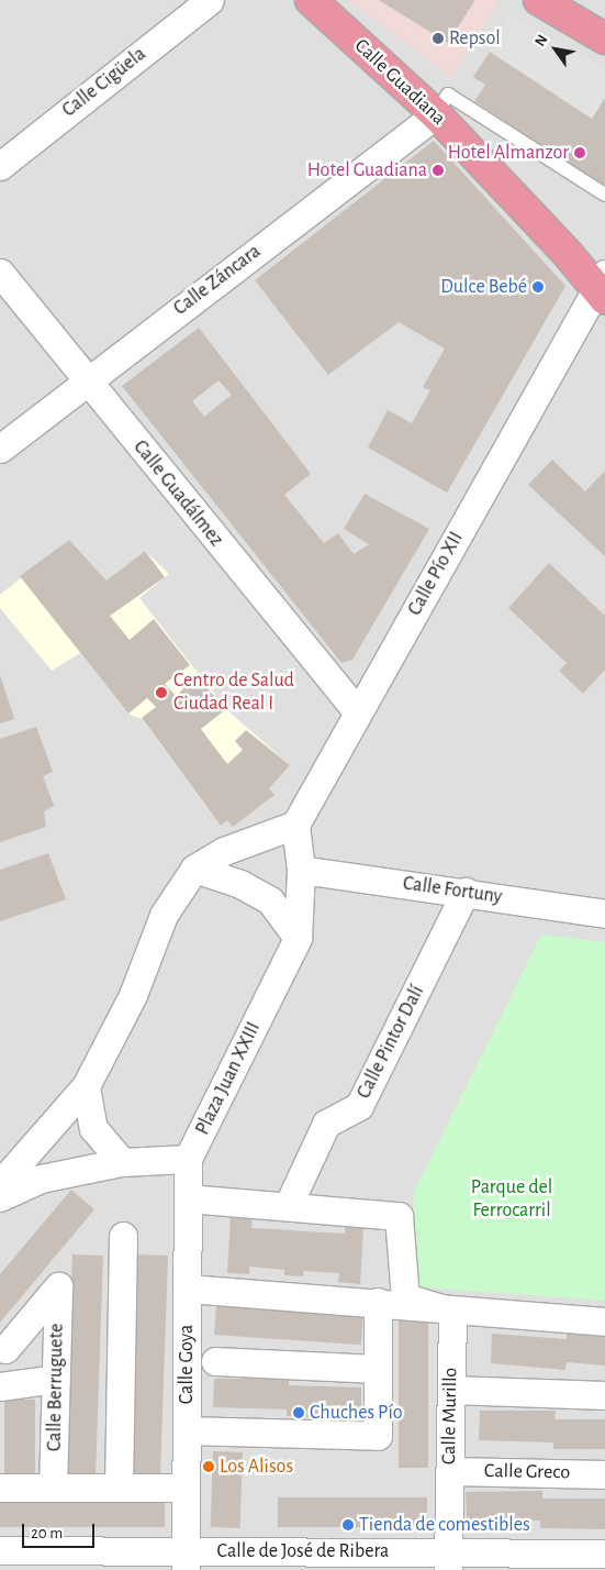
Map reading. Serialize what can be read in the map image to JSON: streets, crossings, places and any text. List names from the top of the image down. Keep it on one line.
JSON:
{"streets":{"highway":["Calle Guadiana"],"street":["Calle Cigüela","Calle Záncara","Calle Guadálmez","Calle Pío XII","Calle Fortuny","Calle Pintor Dalí","Plaza Juan XXIII","Calle Goya","Calle Berruguete","Calle Murillo","Calle Greco","Calle de José de Ribera"]},"crossings":[["Calle Guadiana","Calle Záncara"],["Calle Guadiana","Calle Pío XII"],["Calle Záncara","Calle Guadálmez"],["Calle Guadálmez","Calle Pío XII"],["Calle Pío XII","Plaza Juan XXIII"],["Calle Fortuny","Calle Pintor Dalí"],["Calle Fortuny","Plaza Juan XXIII"],["Plaza Juan XXIII","Calle Goya"],["Calle Goya","Calle de José de Ribera"],["Calle Murillo","Calle Greco"],["Calle Murillo","Calle de José de Ribera"]],"parks":["Parque del Ferrocarril"],"places":["Repsol","Hotel Almanzor","Hotel Guadiana","Dulce Bebé","Centro de Salud Ciudad Real I","Chuches Pío","Los Alisos","Tienda de comestibles"],"scale_bar":"20 m","north":"top left"}
